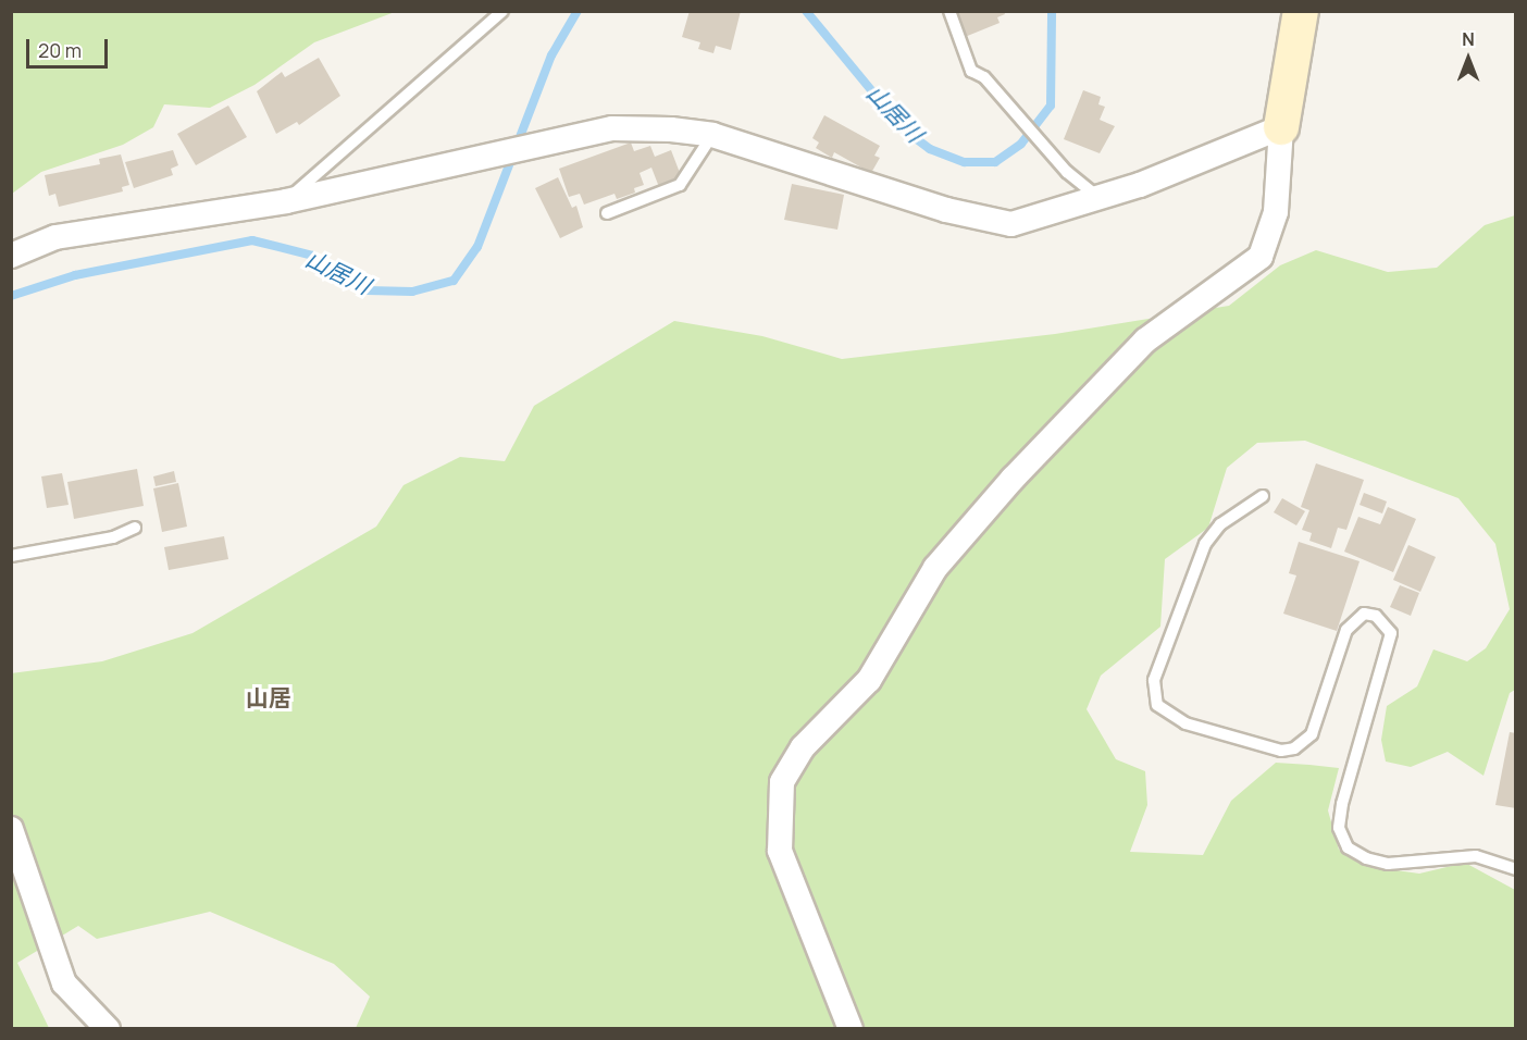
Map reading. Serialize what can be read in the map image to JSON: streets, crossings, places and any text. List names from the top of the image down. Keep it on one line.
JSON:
{"districts":["山居"],"water":["山居川"],"scale_bar":"20 m","north":"top"}
